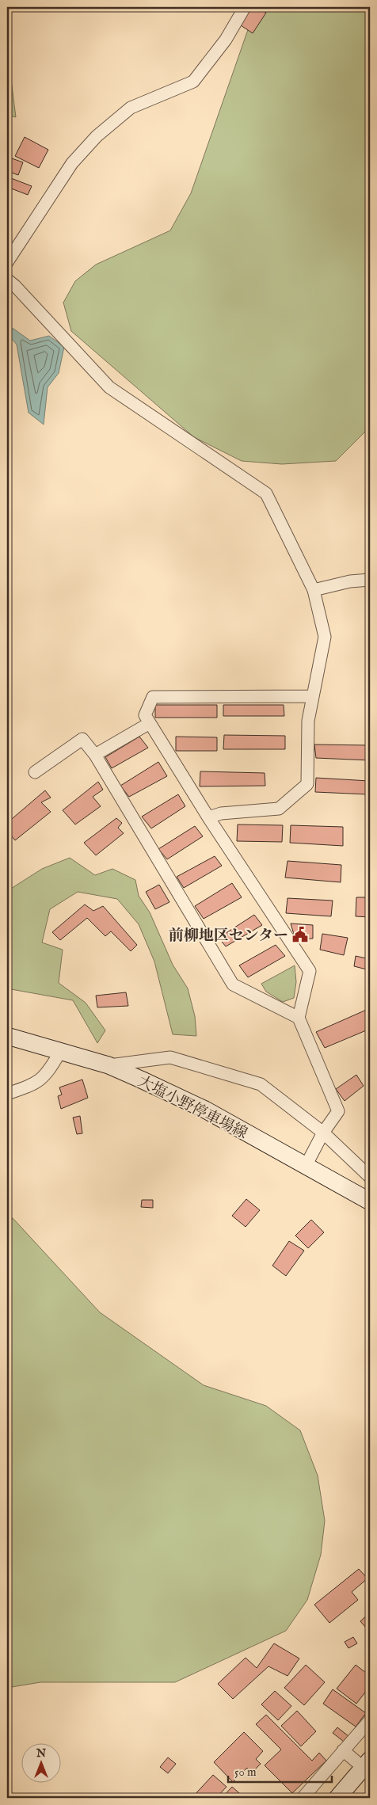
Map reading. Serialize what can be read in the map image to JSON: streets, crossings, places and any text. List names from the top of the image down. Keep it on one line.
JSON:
{"streets":{"main road":["大塩小野停車場線"]},"places":{"public building":["前柳地区センター"]},"scale_bar":"50 m","north":"top"}
